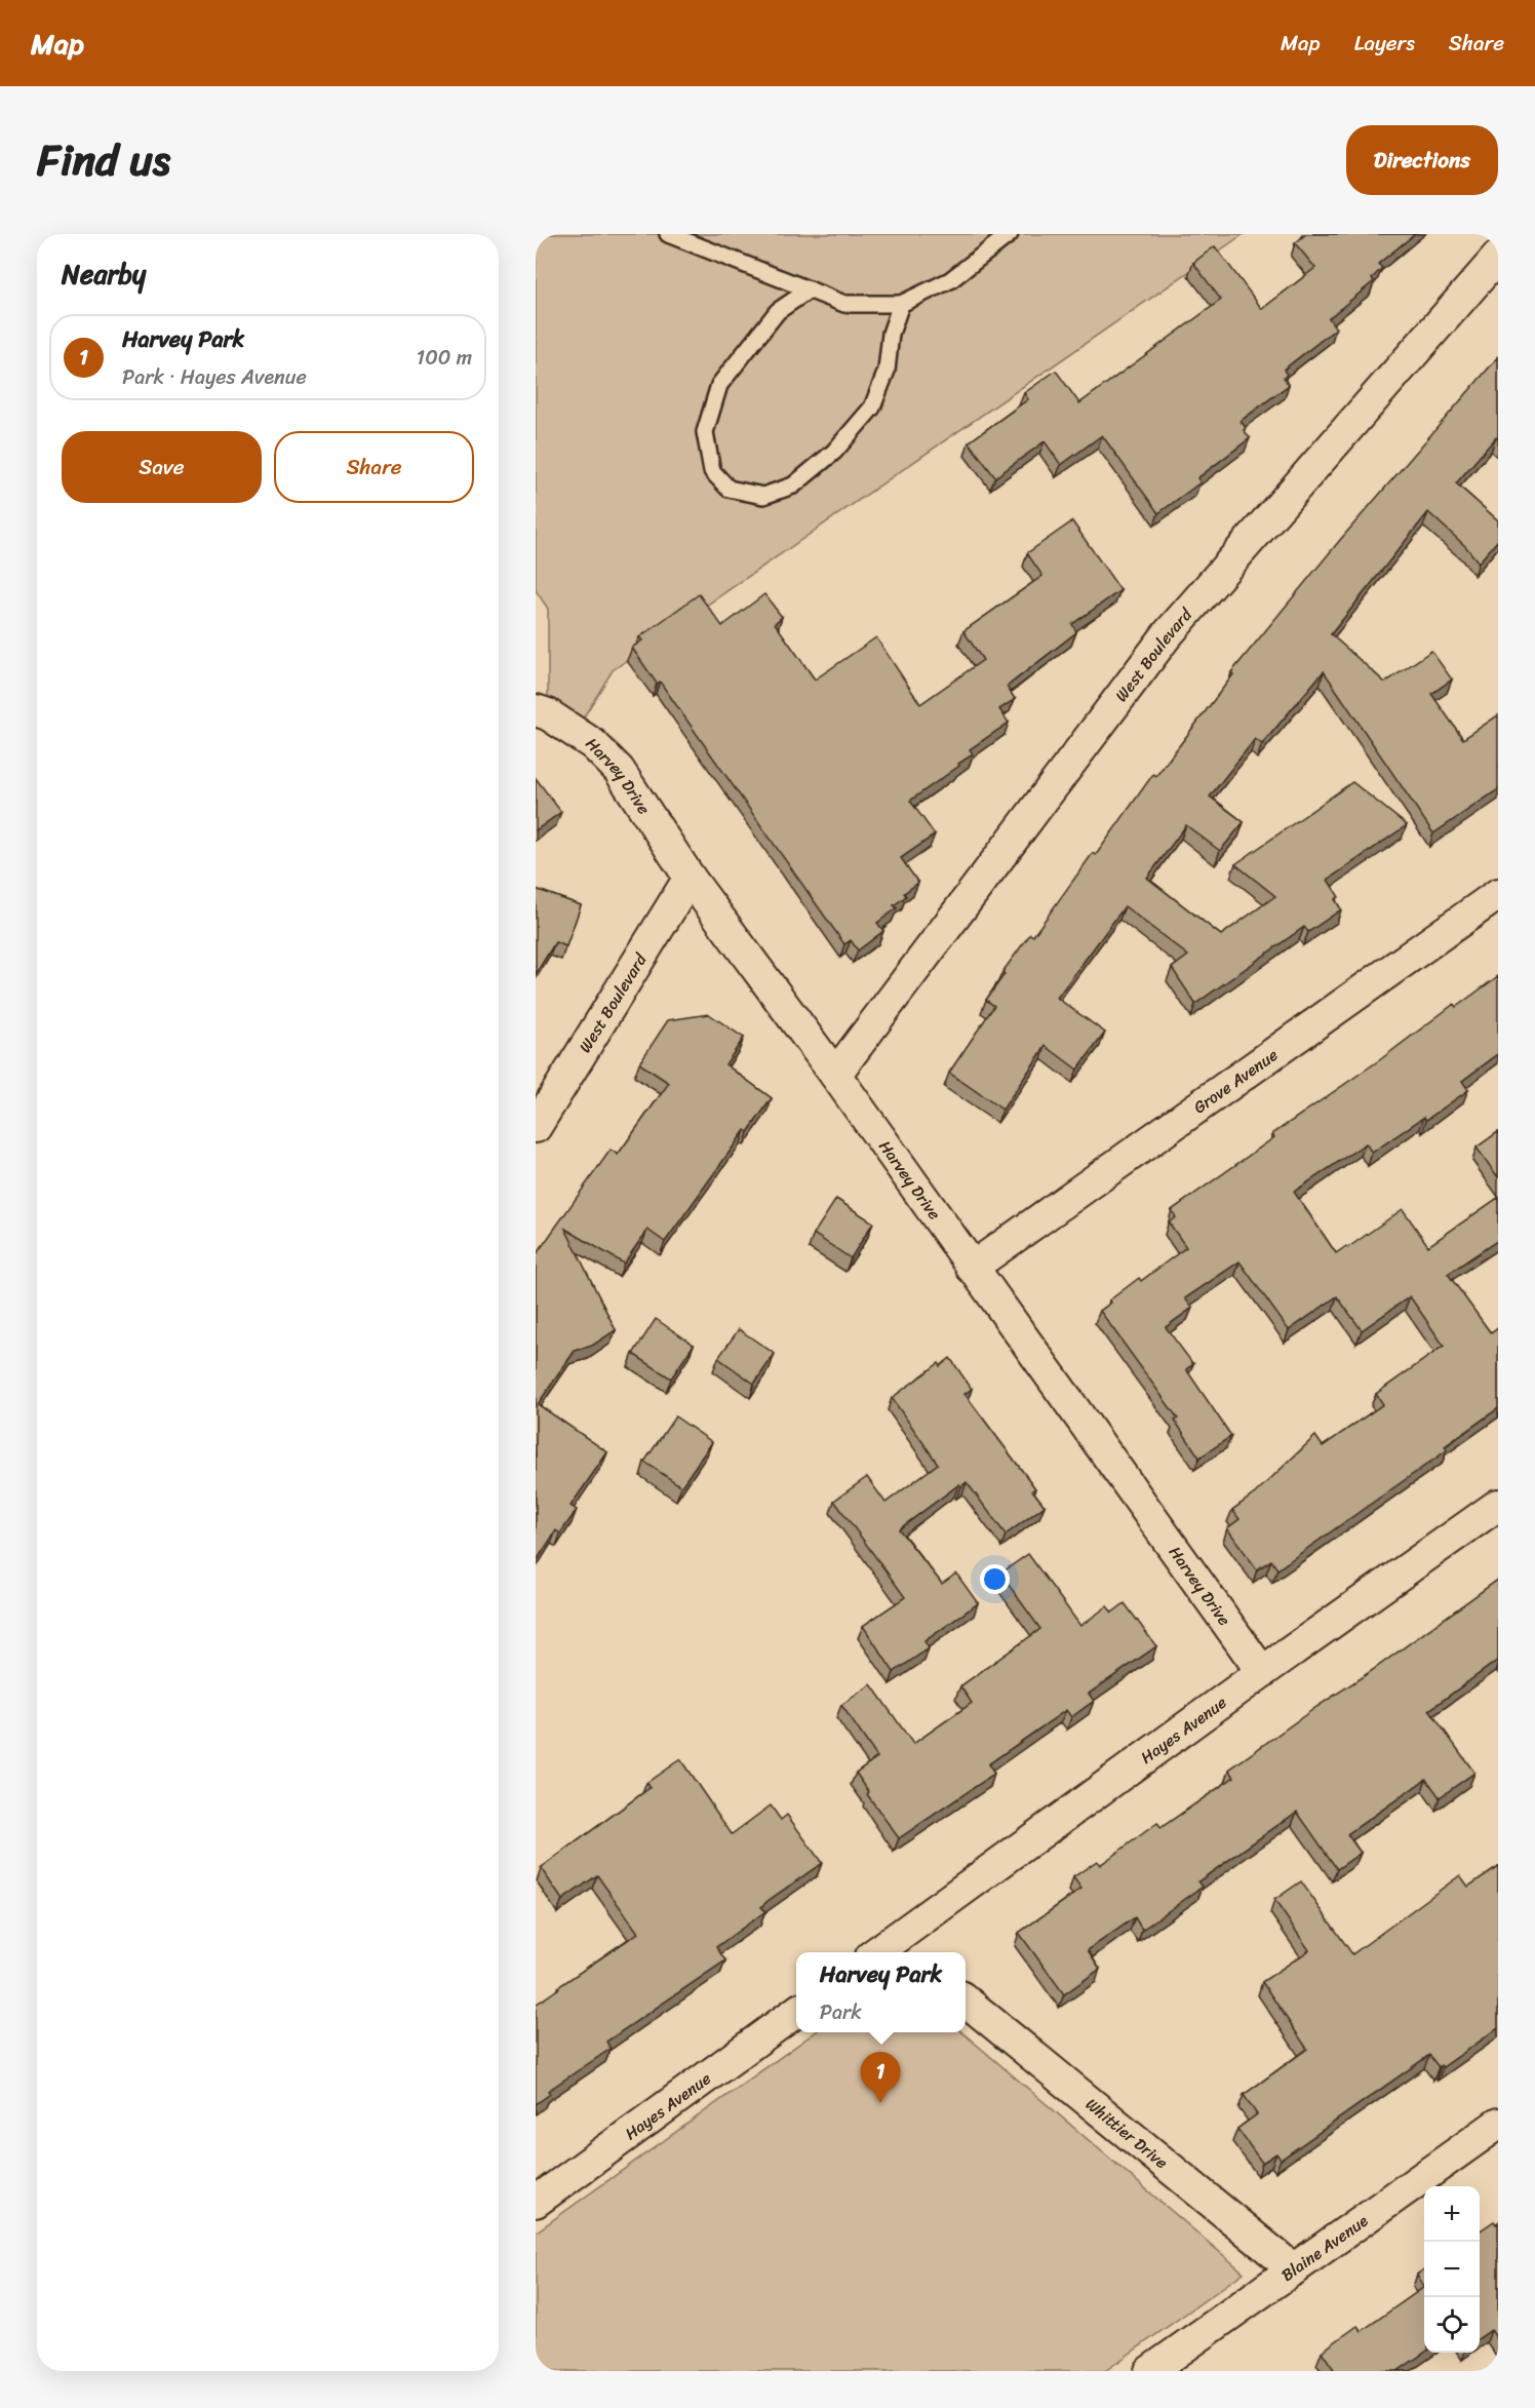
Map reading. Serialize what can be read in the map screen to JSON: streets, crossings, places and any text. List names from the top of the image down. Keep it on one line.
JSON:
{"streets":{"street":["West Boulevard","Harvey Drive","Grove Avenue","Hayes Avenue","Whittier Drive","Blaine Avenue"]},"crossings":[["West Boulevard","Harvey Drive"],["Harvey Drive","Grove Avenue"],["Harvey Drive","Hayes Avenue"],["Whittier Drive","Blaine Avenue"]],"page":{"header":"Map","nav":["Map","Layers","Share"],"title":"Find us","buttons":["Directions",["Save","Share"]],"heading":"Nearby","list":[{"mark":"1","name":"Harvey Park","note":"Park · Hayes Avenue","value":"100 m"}],"popup":["Harvey Park","Park"],"pins":"1","map_buttons":["+","−"]}}
